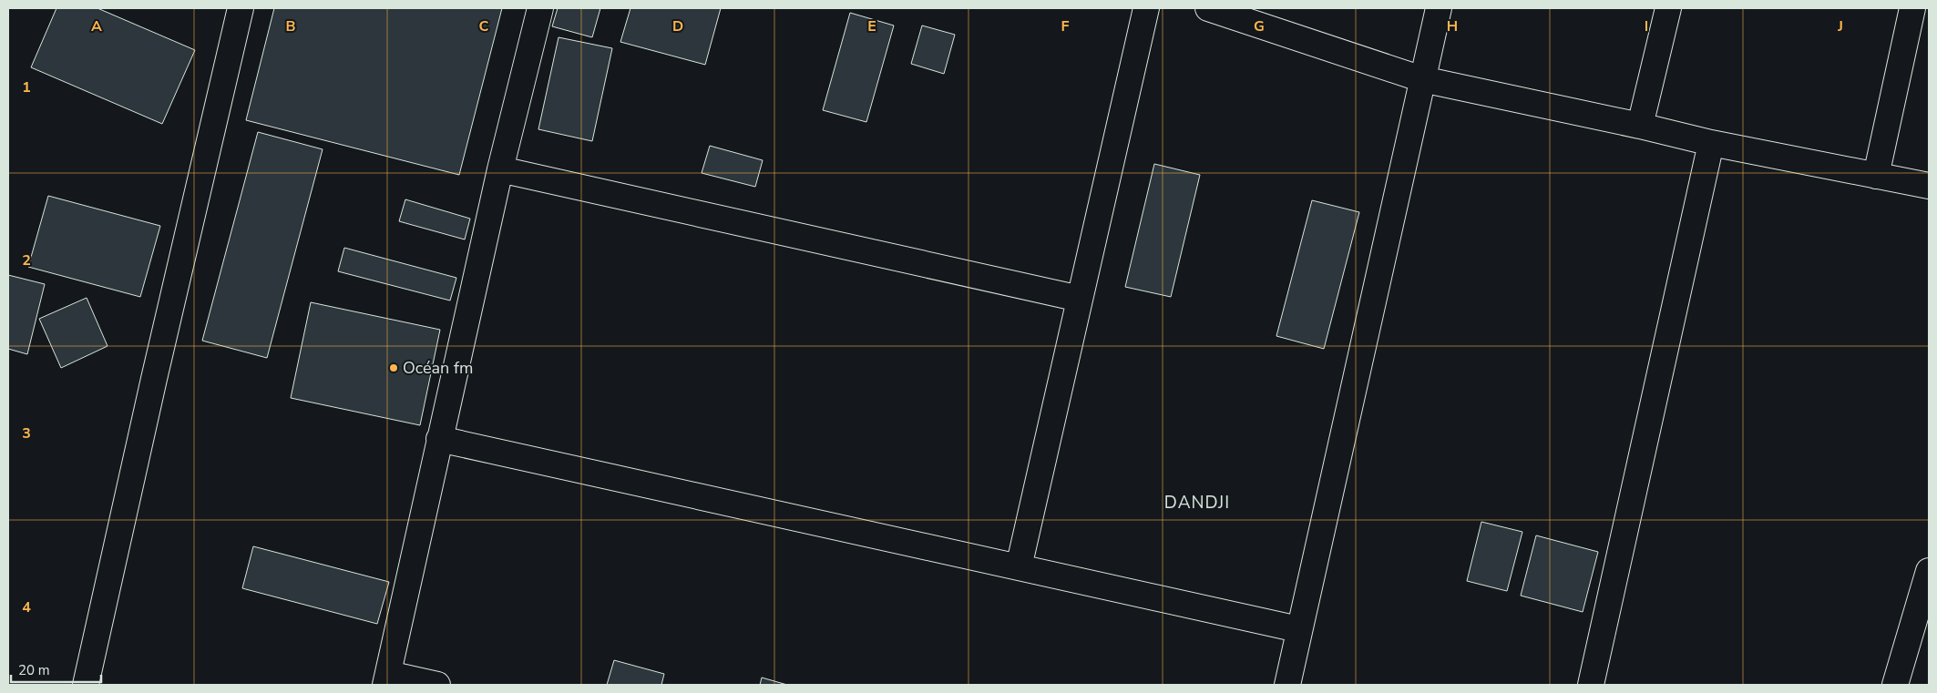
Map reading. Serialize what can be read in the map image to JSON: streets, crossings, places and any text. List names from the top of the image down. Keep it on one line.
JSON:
{"districts":["DANDJI"],"places":["Océan fm"],"scale_bar":"20 m","grid":{"columns":["A","B","C","D","E","F","G","H","I","J"],"rows":["1","2","3","4"]}}
